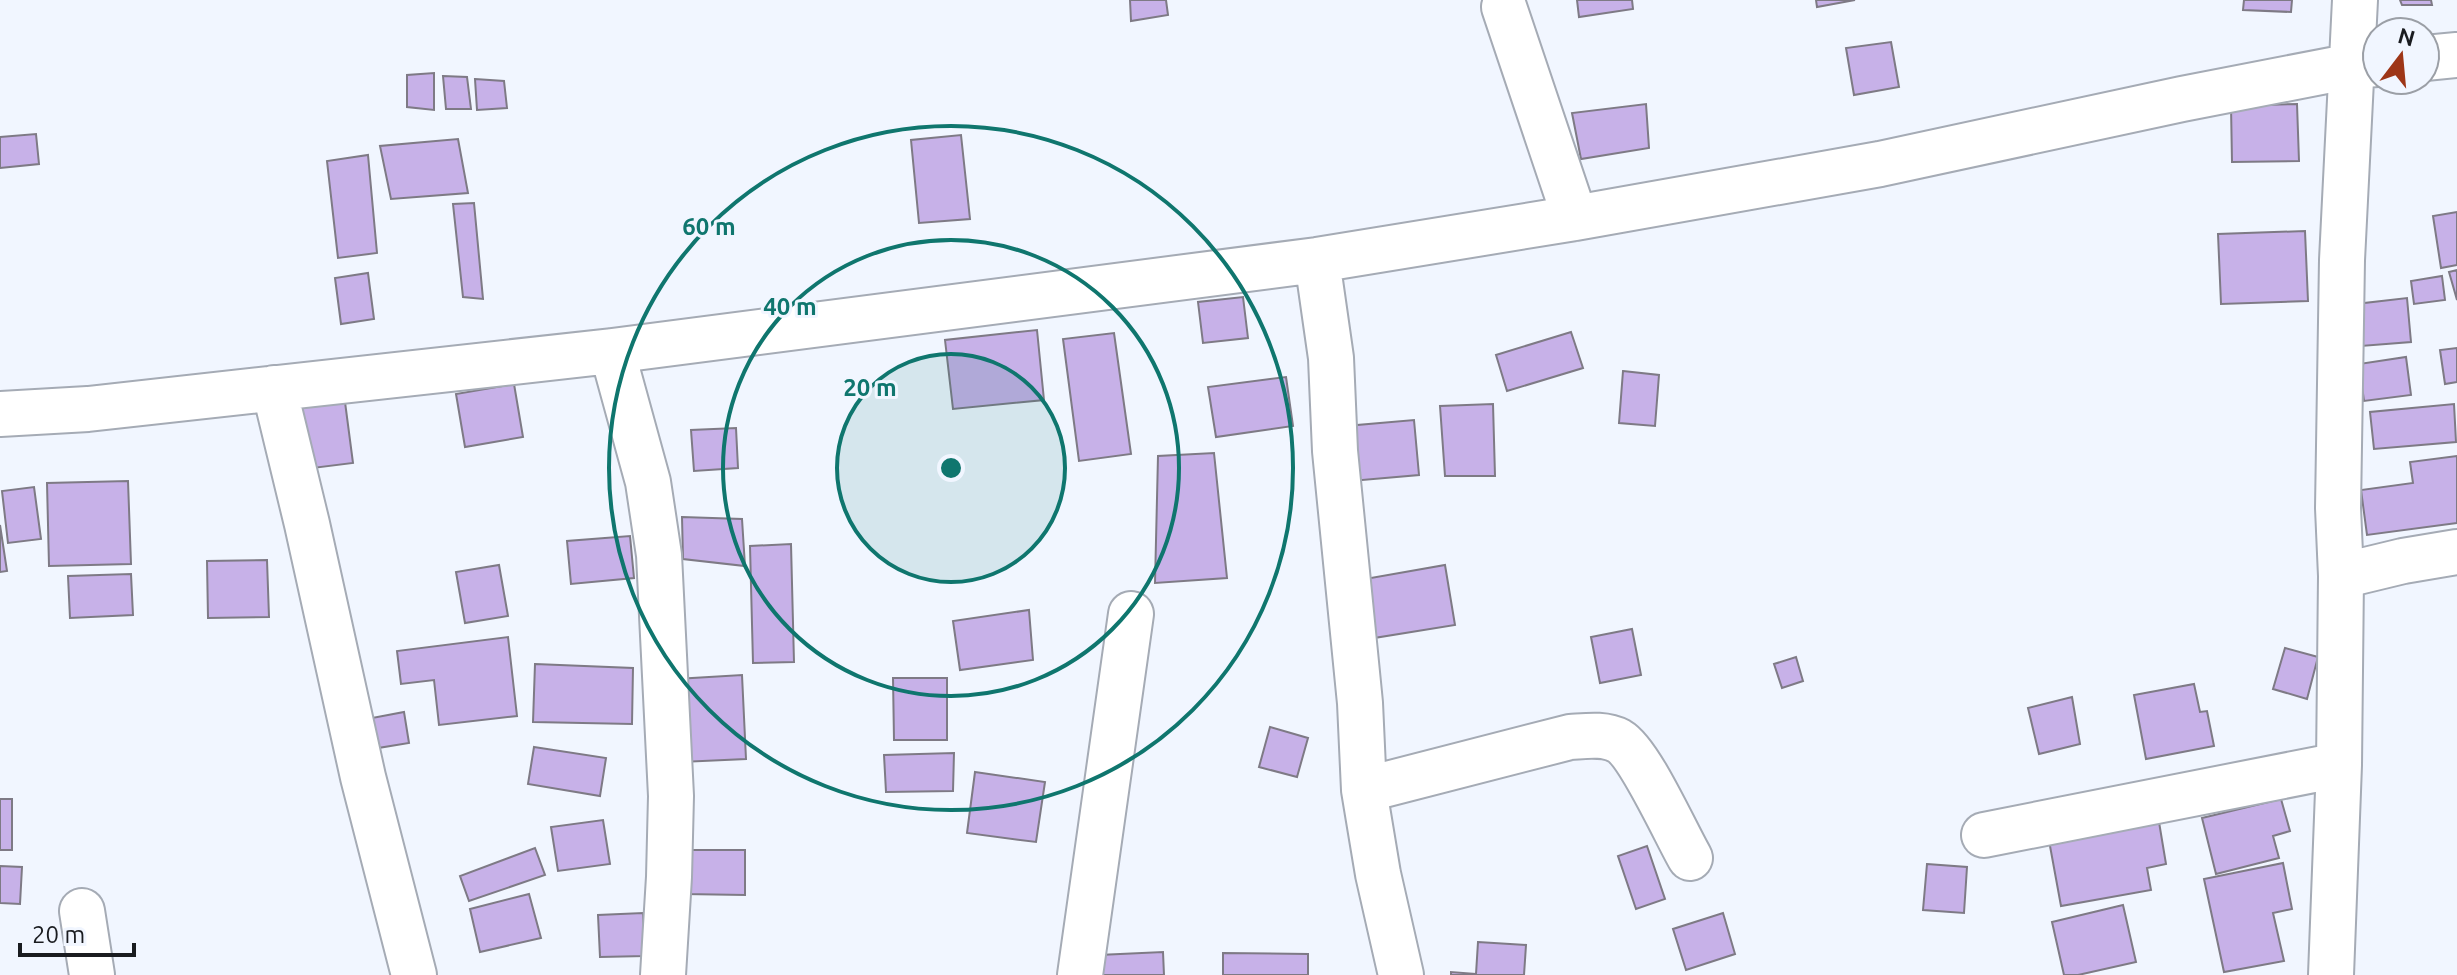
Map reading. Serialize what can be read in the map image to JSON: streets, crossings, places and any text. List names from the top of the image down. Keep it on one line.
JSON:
{"scale_bar":"20 m","north":"top","rings":["60 m","40 m","20 m"]}
